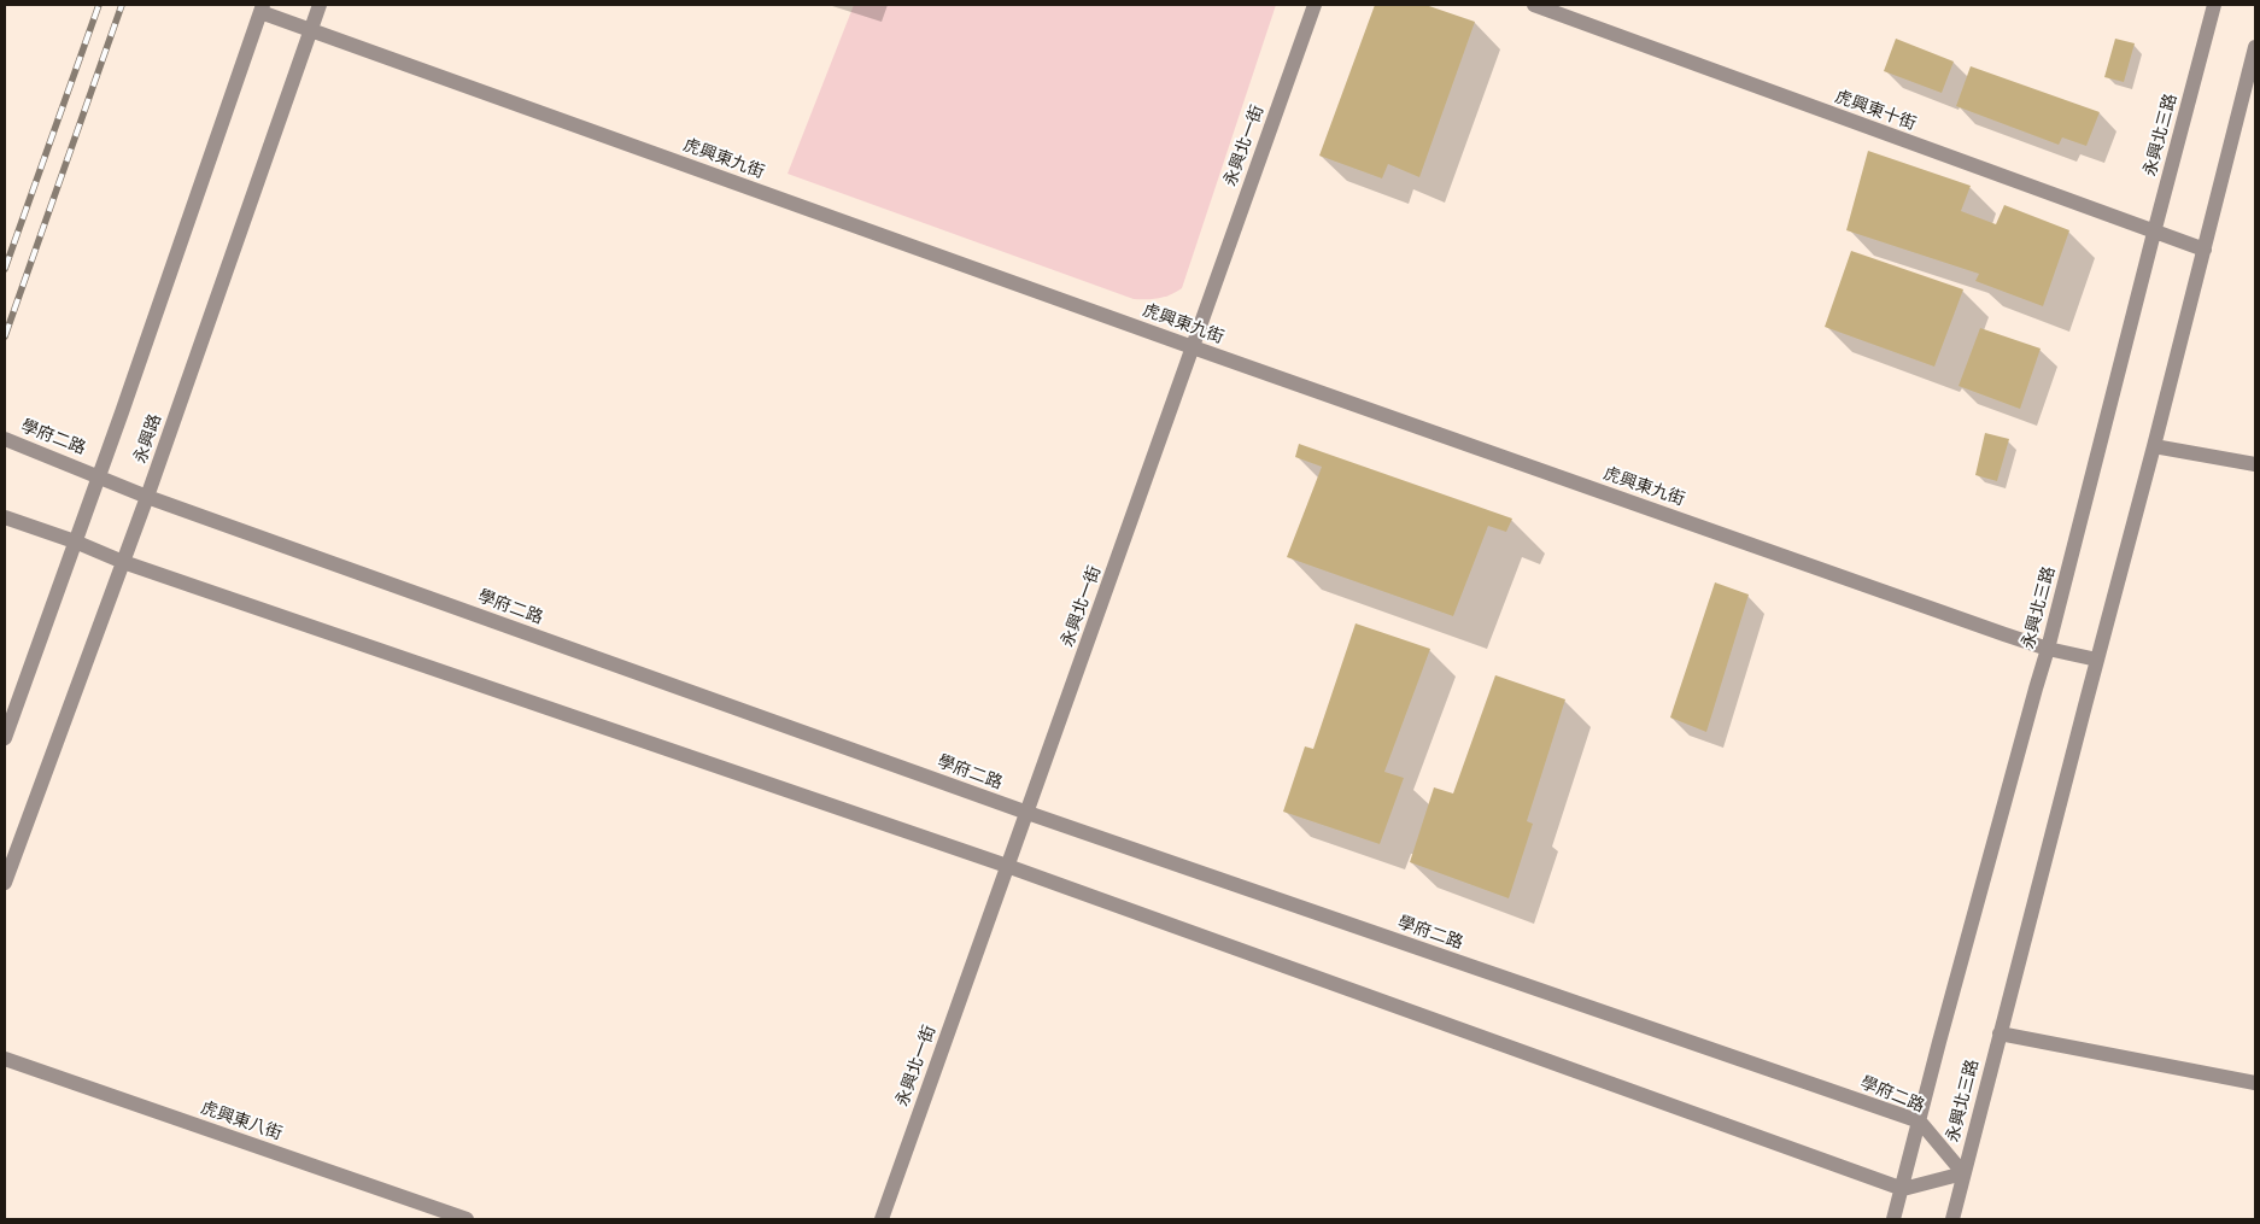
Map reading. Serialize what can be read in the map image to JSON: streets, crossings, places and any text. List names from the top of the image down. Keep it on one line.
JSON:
{"streets":{"street":["虎興東十街","永興北三路","永興北一街","虎興東九街","學府二路","永興路","虎興東八街"]},"crossings":[["虎興東十街","永興北三路"],["永興北三路","虎興東九街"],["永興北三路","學府二路"],["永興北一街","虎興東九街"],["永興北一街","學府二路"],["虎興東九街","永興路"],["學府二路","永興路"]]}
